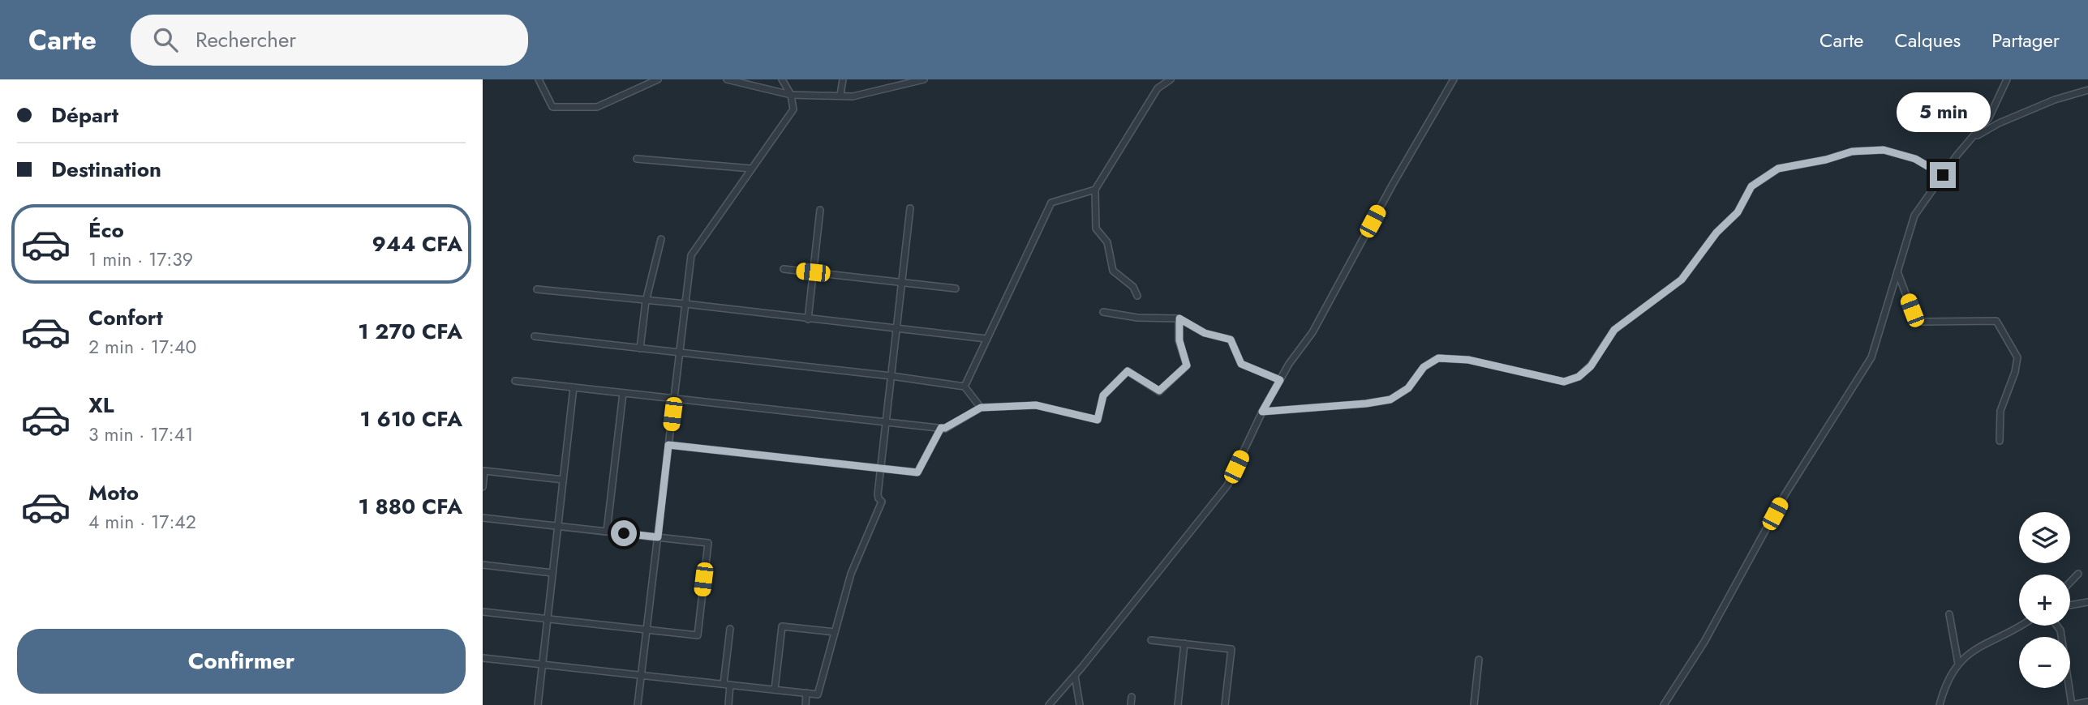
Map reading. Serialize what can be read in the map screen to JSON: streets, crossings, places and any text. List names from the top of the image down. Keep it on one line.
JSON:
{"page":{"header":"Carte","search":"Rechercher","nav":["Carte","Calques","Partager"],"banner":["Départ","Destination"],"bubble":"5 min","list":[{"name":"Éco","note":"1 min · 17:39","value":"944 CFA"},{"name":"Confort","note":"2 min · 17:40","value":"1 270 CFA"},{"name":"XL","note":"3 min · 17:41","value":"1 610 CFA"},{"name":"Moto","note":"4 min · 17:42","value":"1 880 CFA"}],"map_buttons":["+","−"],"buttons":"Confirmer"}}
